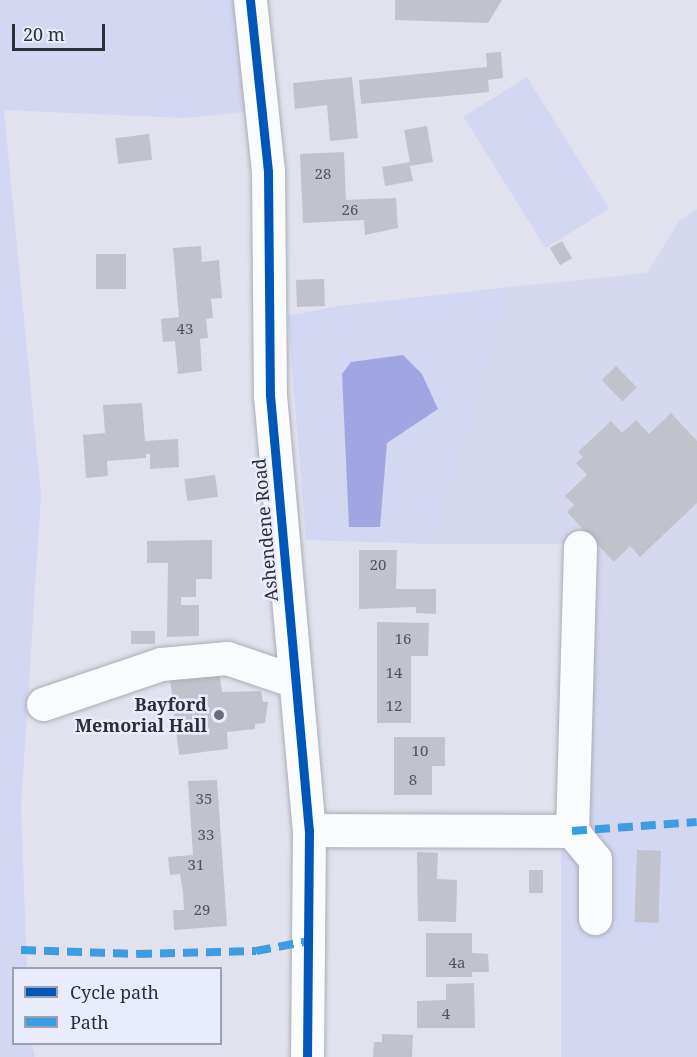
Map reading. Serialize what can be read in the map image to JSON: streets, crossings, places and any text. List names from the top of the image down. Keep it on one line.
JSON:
{"streets":{"street":["Ashendene Road"]},"places":["Bayford Memorial Hall"],"house_numbers":["28","26","43","20","16","14","12","10","8","35","33","31","29","4a","4"],"legend":["Cycle path","Path"],"scale_bar":"20 m"}
